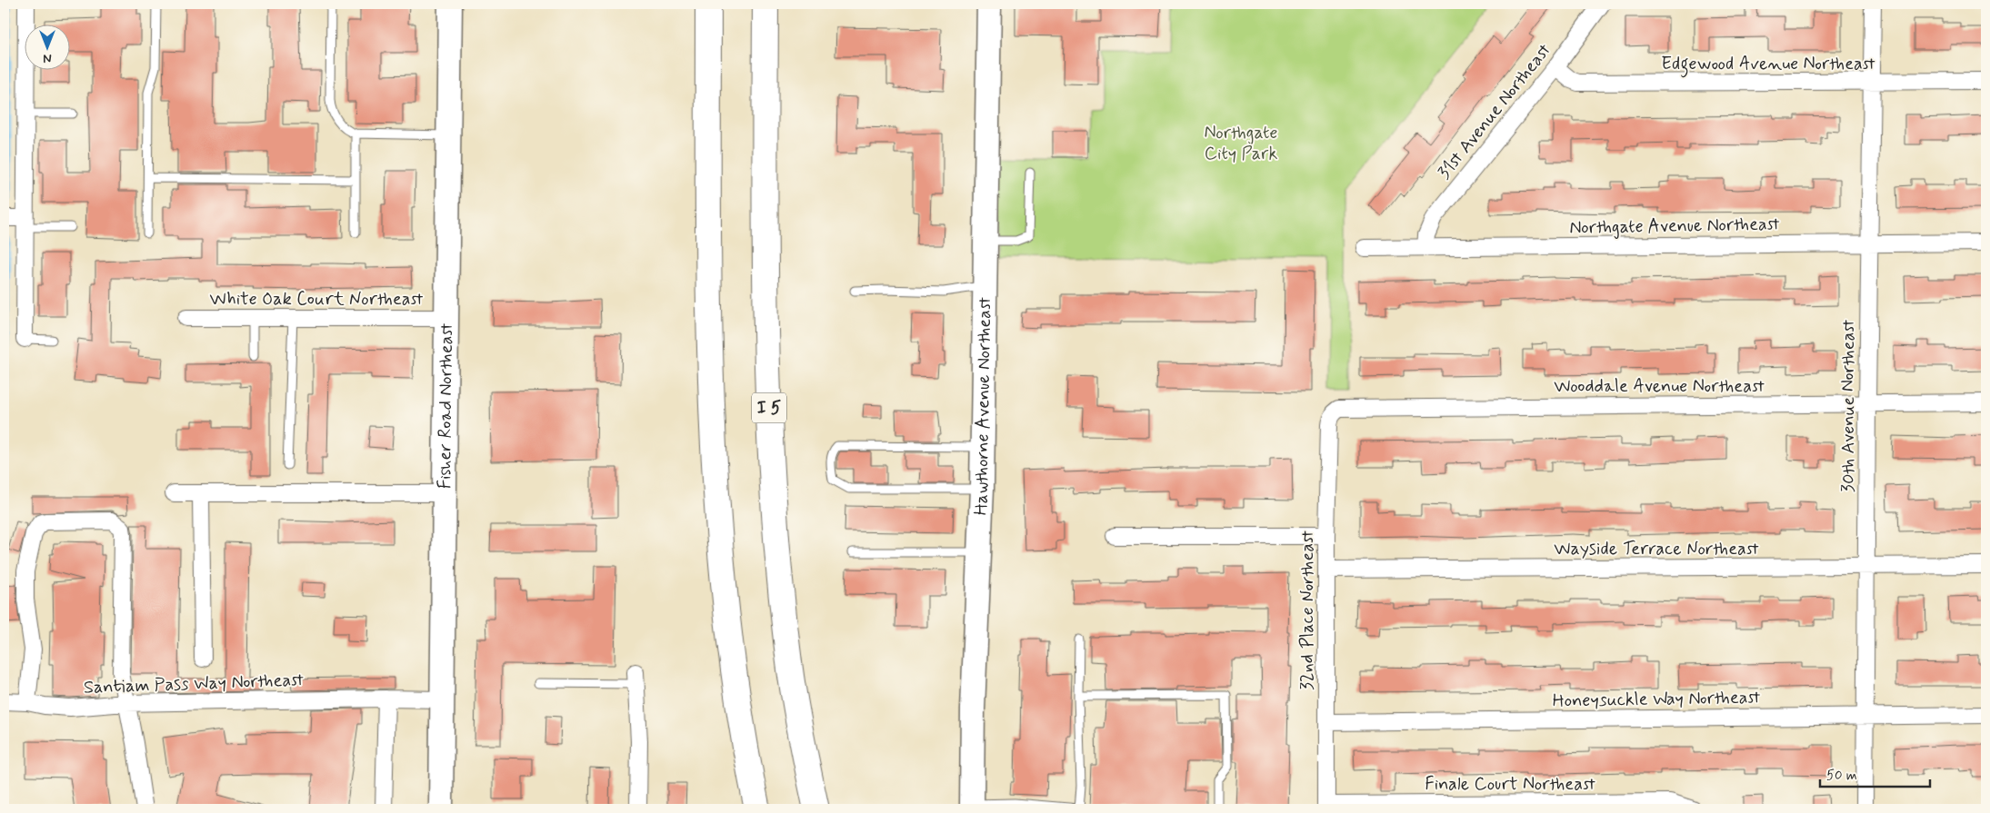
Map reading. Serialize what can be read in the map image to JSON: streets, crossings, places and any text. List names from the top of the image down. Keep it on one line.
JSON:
{"streets":{"highway":["I 5"],"street":["Edgewood Avenue Northeast","31st Avenue Northeast","Northgate Avenue Northeast","White Oak Court Northeast","Wooddale Avenue Northeast","30th Avenue Northeast","Fisher Road Northeast","Hawthorne Avenue Northeast","Wayside Terrace Northeast","32nd Place Northeast","Santiam Pass Way Northeast","Honeysuckle Way Northeast","Finale Court Northeast"]},"crossings":[["Edgewood Avenue Northeast","31st Avenue Northeast"],["Edgewood Avenue Northeast","30th Avenue Northeast"],["31st Avenue Northeast","Northgate Avenue Northeast"],["Northgate Avenue Northeast","30th Avenue Northeast"],["White Oak Court Northeast","Fisher Road Northeast"],["Wooddale Avenue Northeast","30th Avenue Northeast"],["Wooddale Avenue Northeast","32nd Place Northeast"],["30th Avenue Northeast","Wayside Terrace Northeast"],["30th Avenue Northeast","Honeysuckle Way Northeast"],["Fisher Road Northeast","Santiam Pass Way Northeast"],["Wayside Terrace Northeast","32nd Place Northeast"],["32nd Place Northeast","Honeysuckle Way Northeast"],["32nd Place Northeast","Finale Court Northeast"]],"parks":["Northgate City Park"],"scale_bar":"50 m","north":"bottom"}
